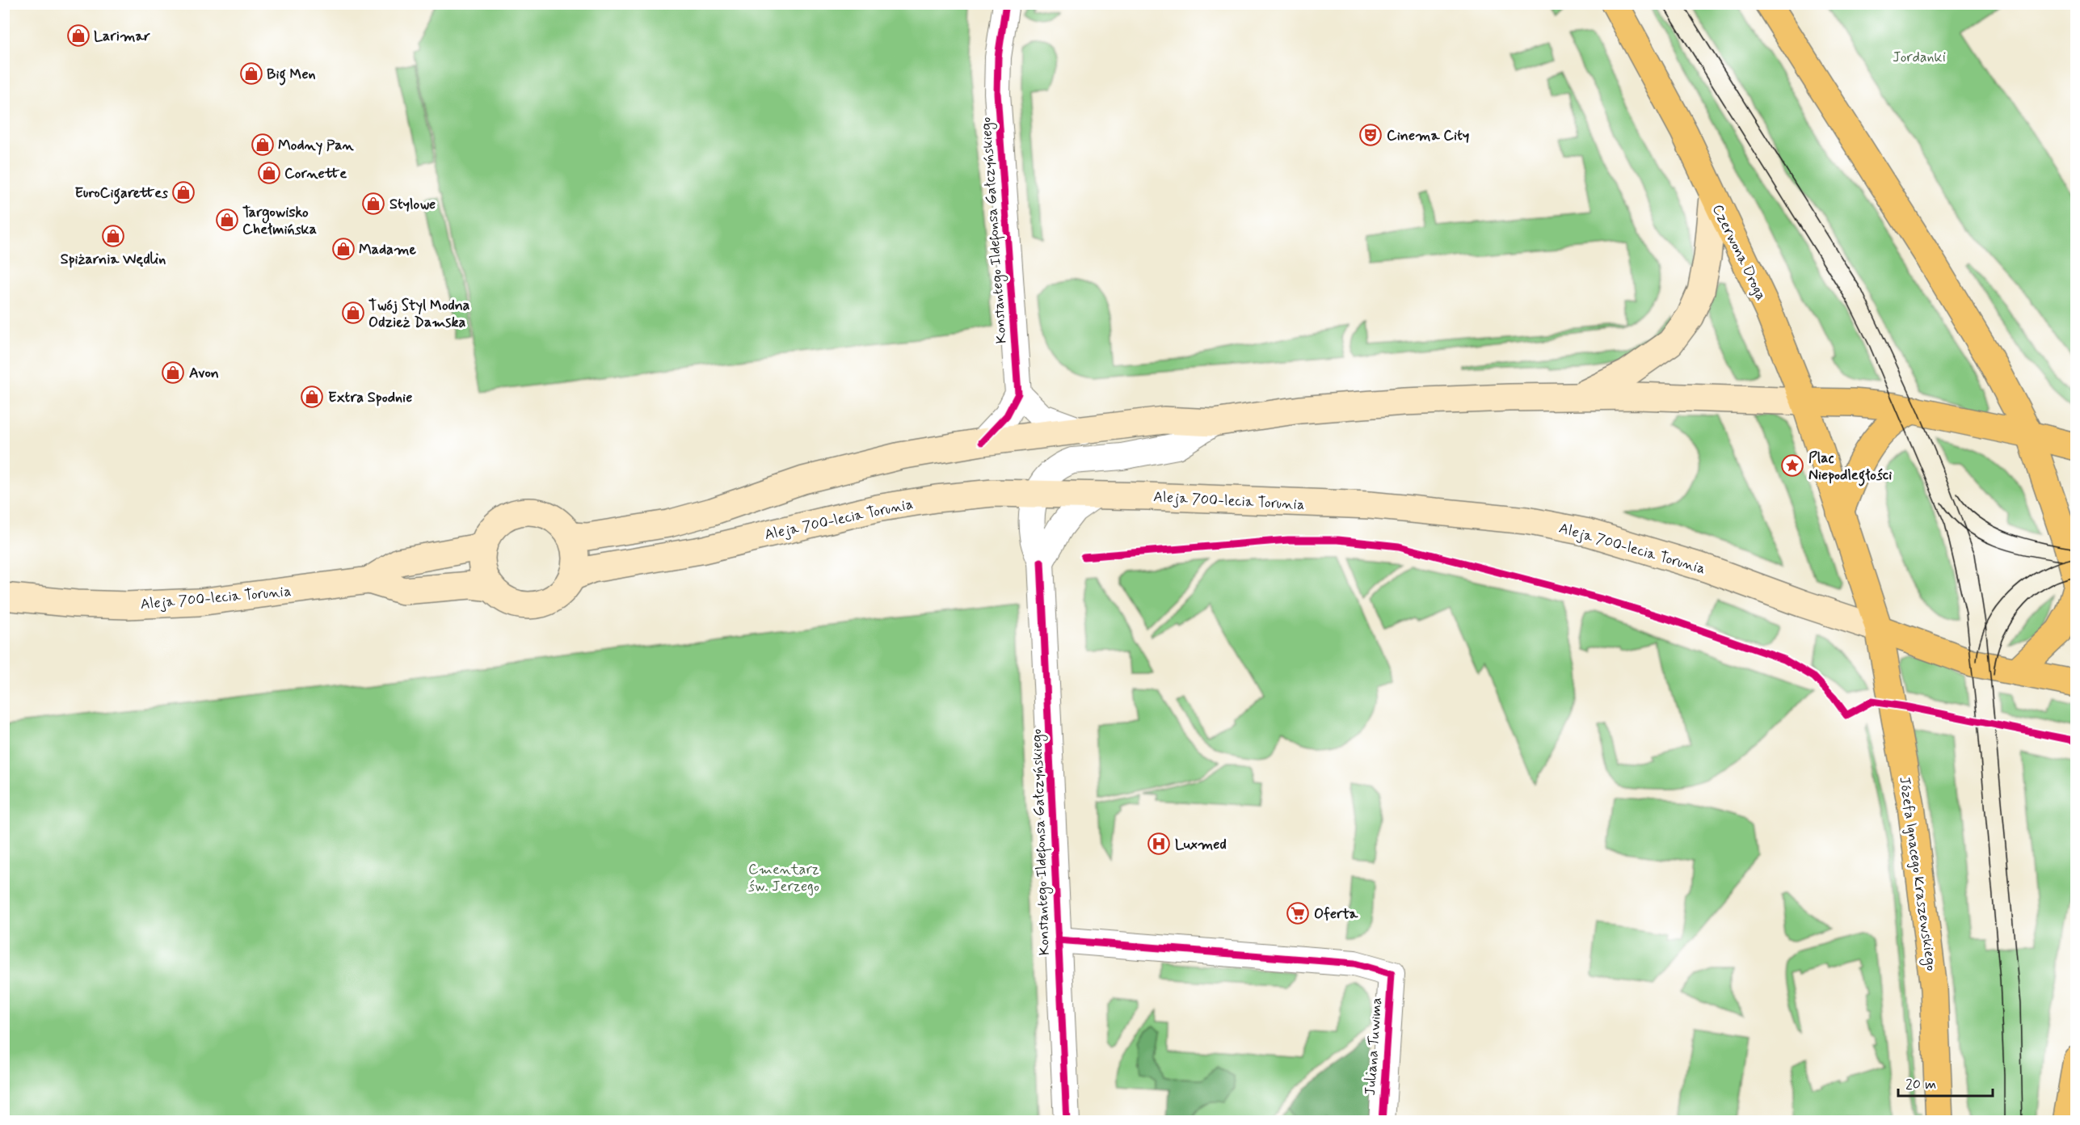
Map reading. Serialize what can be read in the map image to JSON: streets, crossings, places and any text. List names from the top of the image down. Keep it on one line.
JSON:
{"streets":{"main road":["Czerwona Droga","Aleja 700-lecia Torunia","Józefa Ignacego Kraszewskiego"],"street":["Konstantego Ildefonsa Gałczyńskiego","Juliana Tuwima"]},"crossings":[["Konstantego Ildefonsa Gałczyńskiego","Aleja 700-lecia Torunia"],["Konstantego Ildefonsa Gałczyńskiego","Juliana Tuwima"],["Czerwona Droga","Józefa Ignacego Kraszewskiego"],["Aleja 700-lecia Torunia","Józefa Ignacego Kraszewskiego"]],"parks":["Jordanki","Cmentarz św. Jerzego"],"places":{"shop":["Larimar","Big Men","Modny Pan","Cornette","EuroCigarettes","Stylowe","Targowisko Chełmińska","Spiżarnia Wędlin","Madame","Twój Styl Modna Odzież Damska","Avon","Extra Spodnie"],"theatre":["Cinema City"],"place":["Plac Niepodległości"],"hospital":["Luxmed"],"supermarket":["Oferta"]},"scale_bar":"20 m"}
